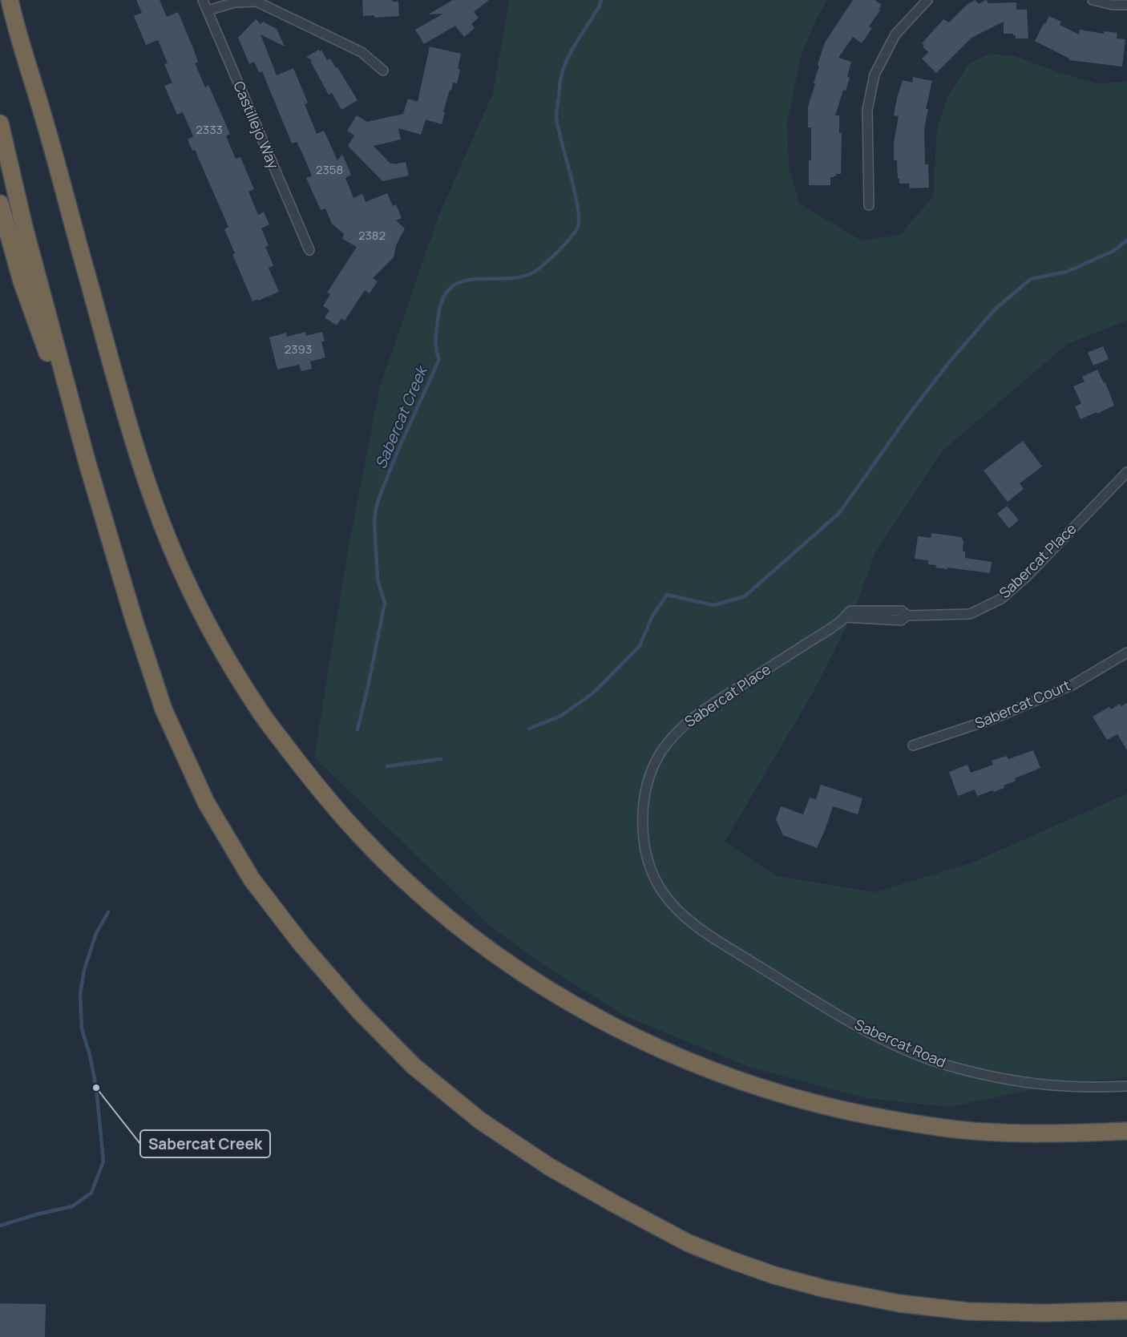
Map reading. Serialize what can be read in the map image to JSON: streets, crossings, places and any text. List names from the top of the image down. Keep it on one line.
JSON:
{"streets":{"street":["Castillejo Way","Sabercat Place","Sabercat Court","Sabercat Road"]},"crossings":[["Sabercat Place","Sabercat Road"]],"water":["Sabercat Creek"],"places":["Sabercat Creek"],"house_numbers":["2333","2358","2382","2393"]}
